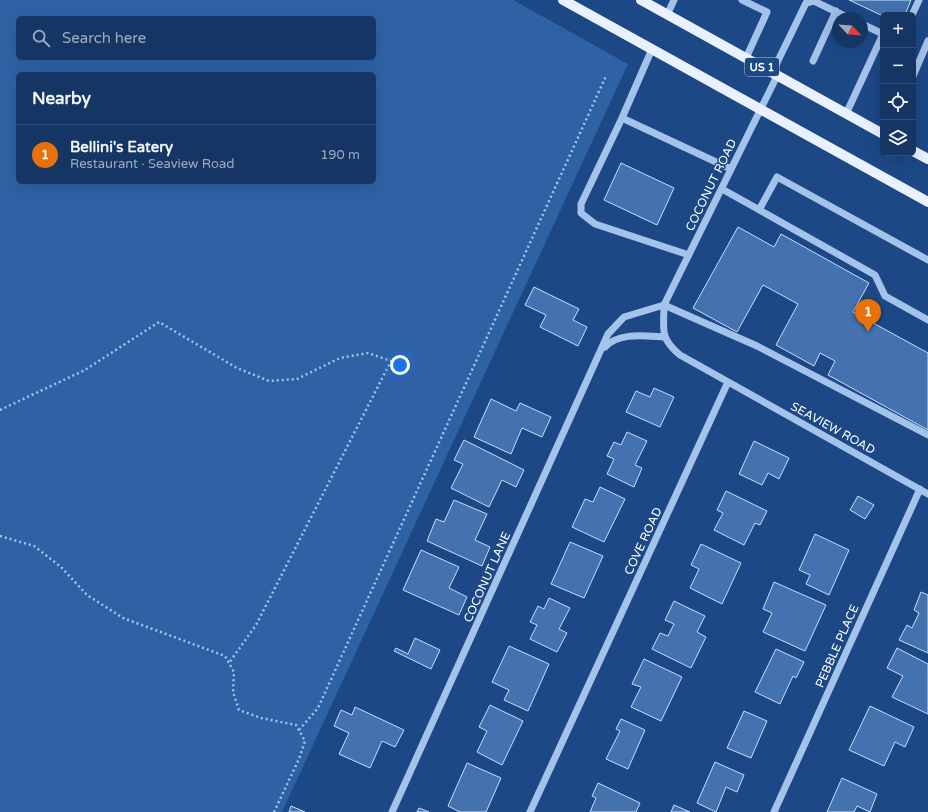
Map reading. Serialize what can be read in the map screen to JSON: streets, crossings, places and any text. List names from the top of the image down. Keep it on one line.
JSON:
{"streets":{"main road":["US 1"],"street":["COCONUT ROAD","SEAVIEW ROAD","COVE ROAD","COCONUT LANE","PEBBLE PLACE"]},"crossings":[["US 1","COCONUT ROAD"],["COCONUT ROAD","COCONUT LANE"],["SEAVIEW ROAD","COVE ROAD"],["SEAVIEW ROAD","PEBBLE PLACE"]],"north":"bottom right","page":{"map_buttons":["+","−"],"search":"Search here","heading":"Nearby","list":[{"mark":"1","name":"Bellini's Eatery","note":"Restaurant · Seaview Road","value":"190 m"}],"pins":"1"}}
